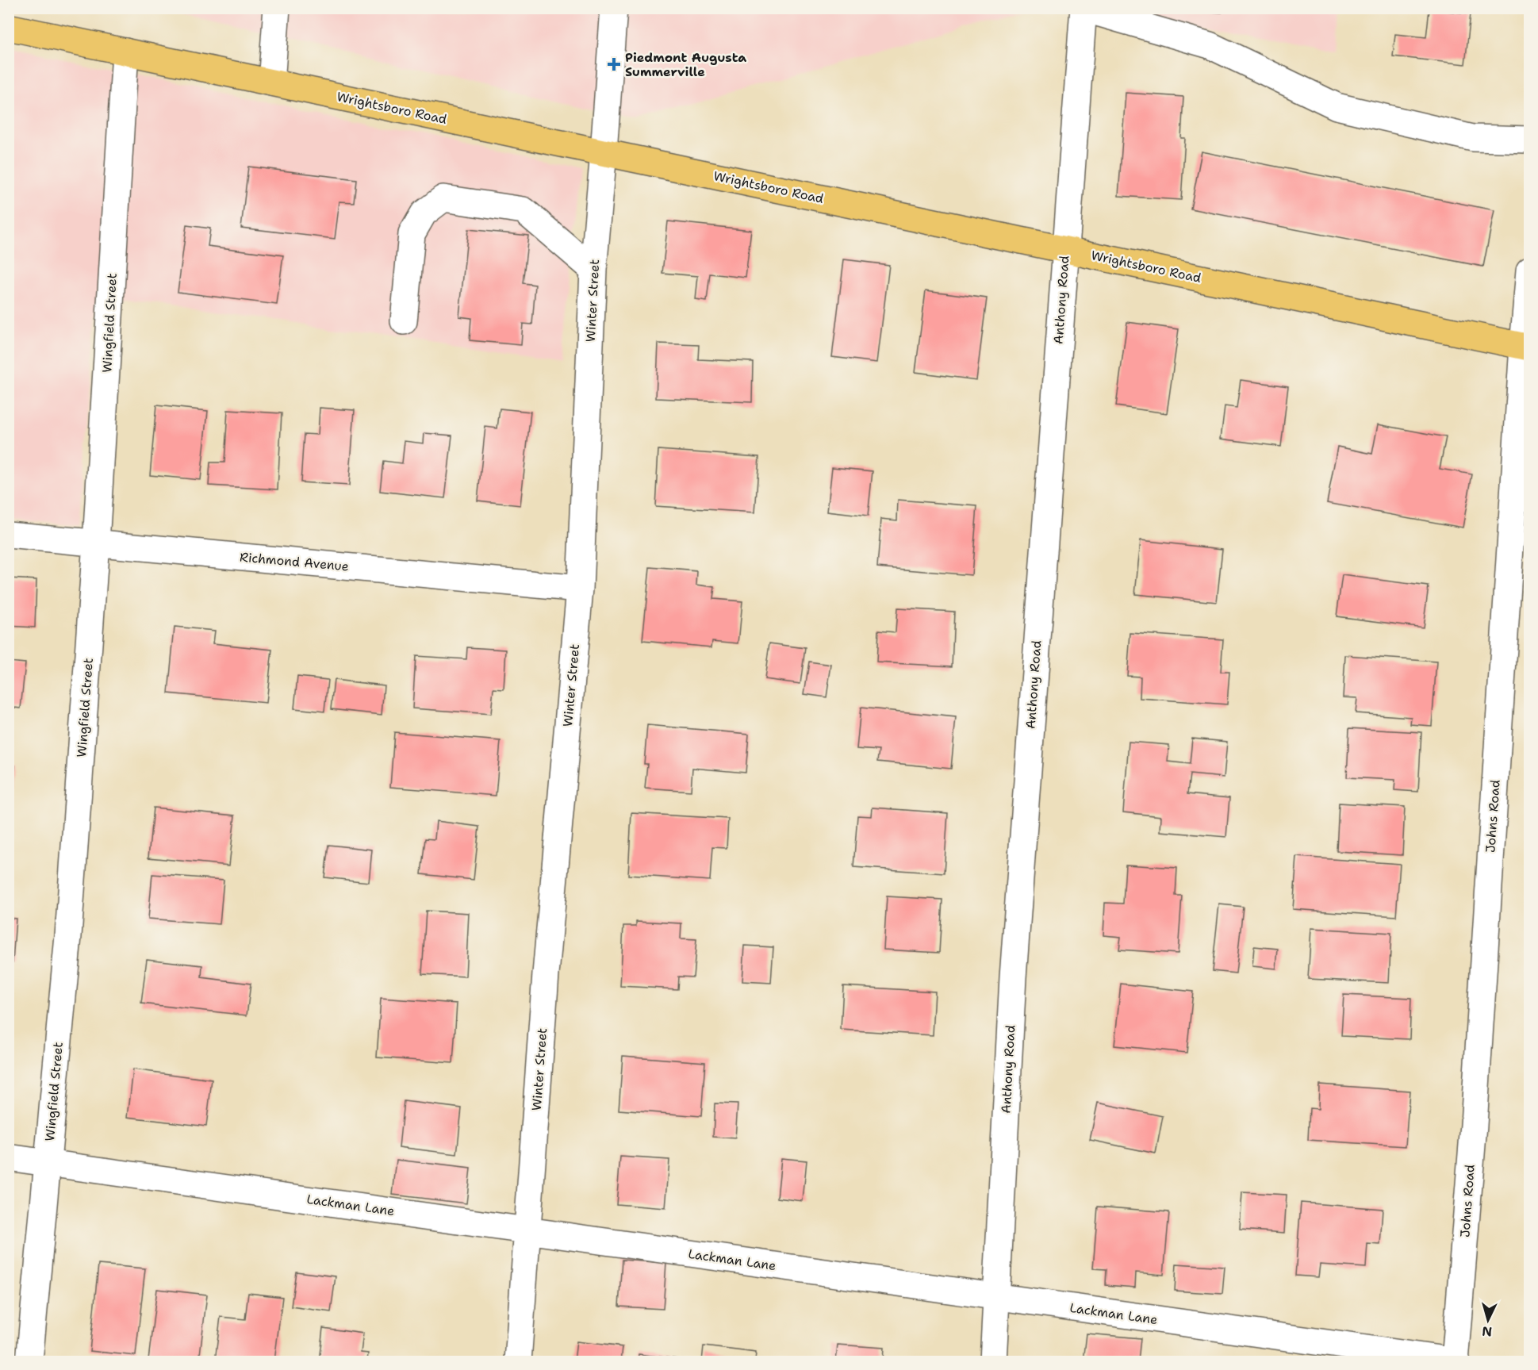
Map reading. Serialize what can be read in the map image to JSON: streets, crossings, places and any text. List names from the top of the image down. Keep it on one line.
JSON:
{"streets":{"main road":["Wrightsboro Road"],"street":["Anthony Road","Winter Street","Wingfield Street","Richmond Avenue","Johns Road","Lackman Lane"]},"crossings":[["Wrightsboro Road","Anthony Road"],["Wrightsboro Road","Winter Street"],["Wrightsboro Road","Wingfield Street"],["Wrightsboro Road","Johns Road"],["Anthony Road","Lackman Lane"],["Winter Street","Richmond Avenue"],["Winter Street","Lackman Lane"],["Wingfield Street","Richmond Avenue"],["Wingfield Street","Lackman Lane"],["Johns Road","Lackman Lane"]],"places":{"health":["Piedmont Augusta Summerville"]},"north":"bottom"}
